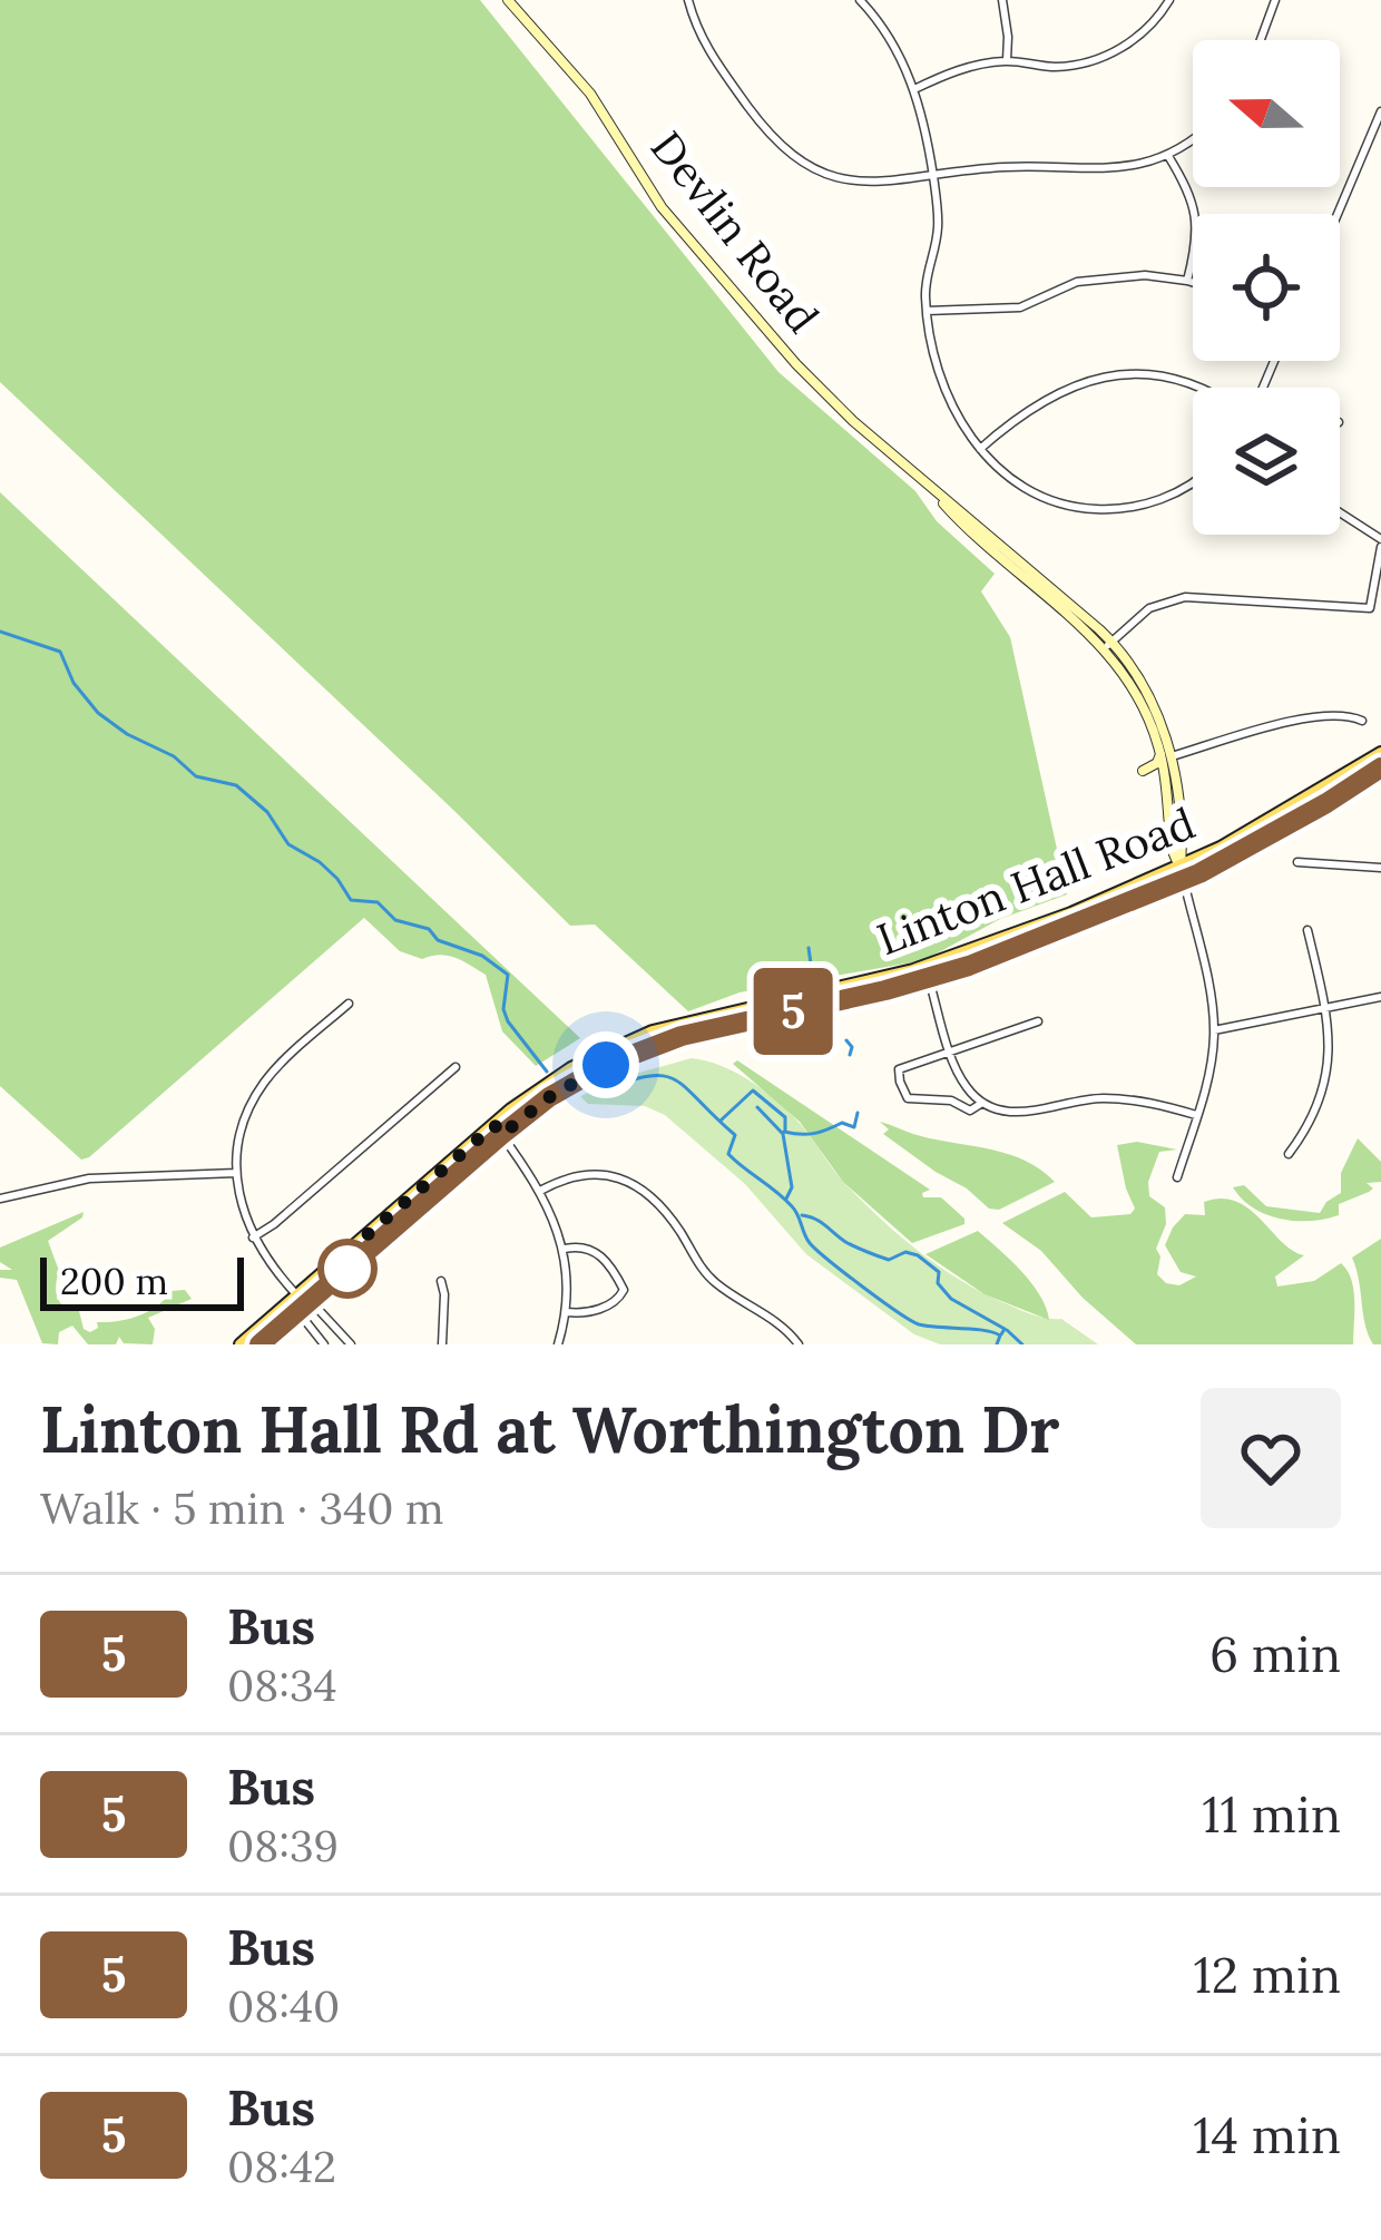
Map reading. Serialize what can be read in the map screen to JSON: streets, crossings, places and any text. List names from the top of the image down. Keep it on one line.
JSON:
{"streets":{"main road":["Devlin Road","Linton Hall Road"]},"crossings":[["Devlin Road","Linton Hall Road"]],"lines":["bus line 5"],"scale_bar":"200 m","north":"left","page":{"on_map":"5","scale":"200 m","heading":["Linton Hall Rd at Worthington Dr","Walk · 5 min · 340 m"],"list":[{"mark":"5","name":"Bus","note":"08:34","value":"6 min"},{"mark":"5","name":"Bus","note":"08:39","value":"11 min"},{"mark":"5","name":"Bus","note":"08:40","value":"12 min"},{"mark":"5","name":"Bus","note":"08:42","value":"14 min"}]}}
